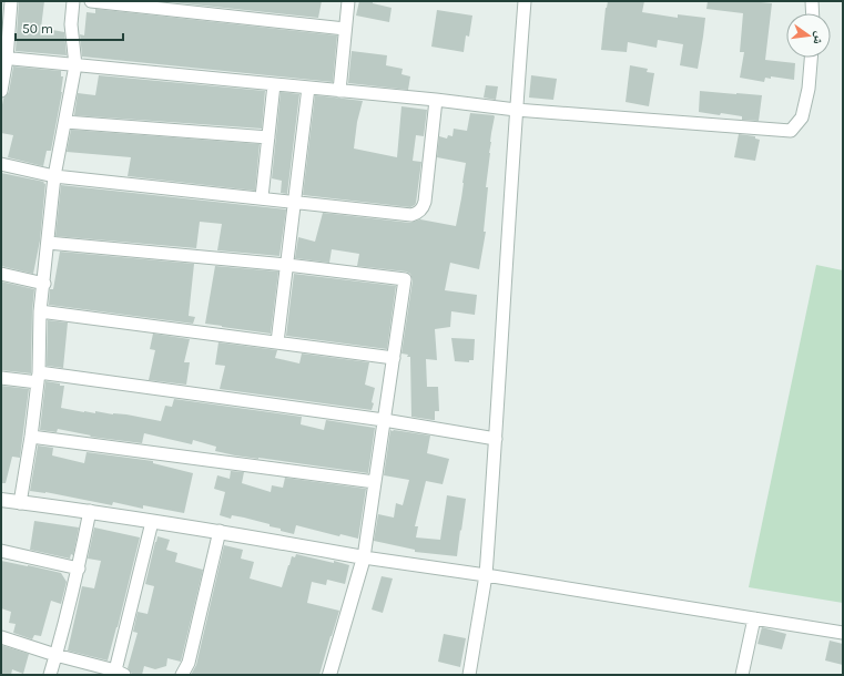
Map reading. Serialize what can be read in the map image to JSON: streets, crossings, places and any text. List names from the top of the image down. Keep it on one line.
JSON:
{"scale_bar":"50 m","north":"right"}
